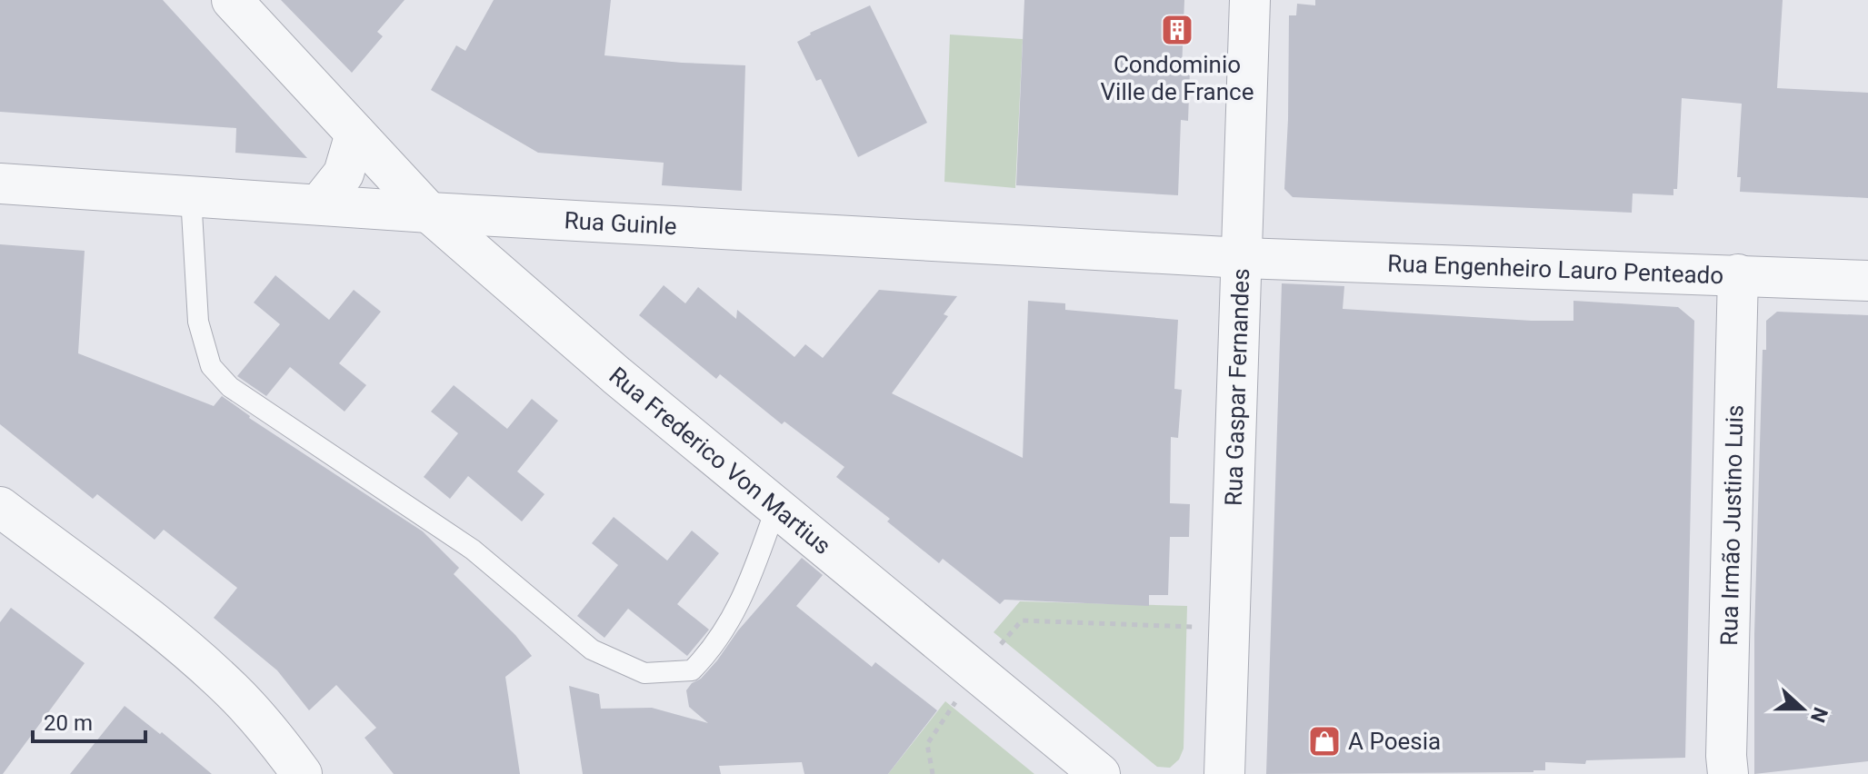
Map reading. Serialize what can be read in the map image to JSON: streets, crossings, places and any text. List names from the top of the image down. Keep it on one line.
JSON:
{"streets":{"street":["Rua Guinle","Rua Engenheiro Lauro Penteado","Rua Gaspar Fernandes","Rua Frederico Von Martius","Rua Irmão Justino Luis"]},"crossings":[["Rua Guinle","Rua Engenheiro Lauro Penteado"],["Rua Guinle","Rua Gaspar Fernandes"],["Rua Guinle","Rua Frederico Von Martius"],["Rua Engenheiro Lauro Penteado","Rua Gaspar Fernandes"],["Rua Engenheiro Lauro Penteado","Rua Irmão Justino Luis"]],"places":{"building":["Condominio Ville de France"],"shop":["A Poesia"]},"scale_bar":"20 m","north":"right"}
